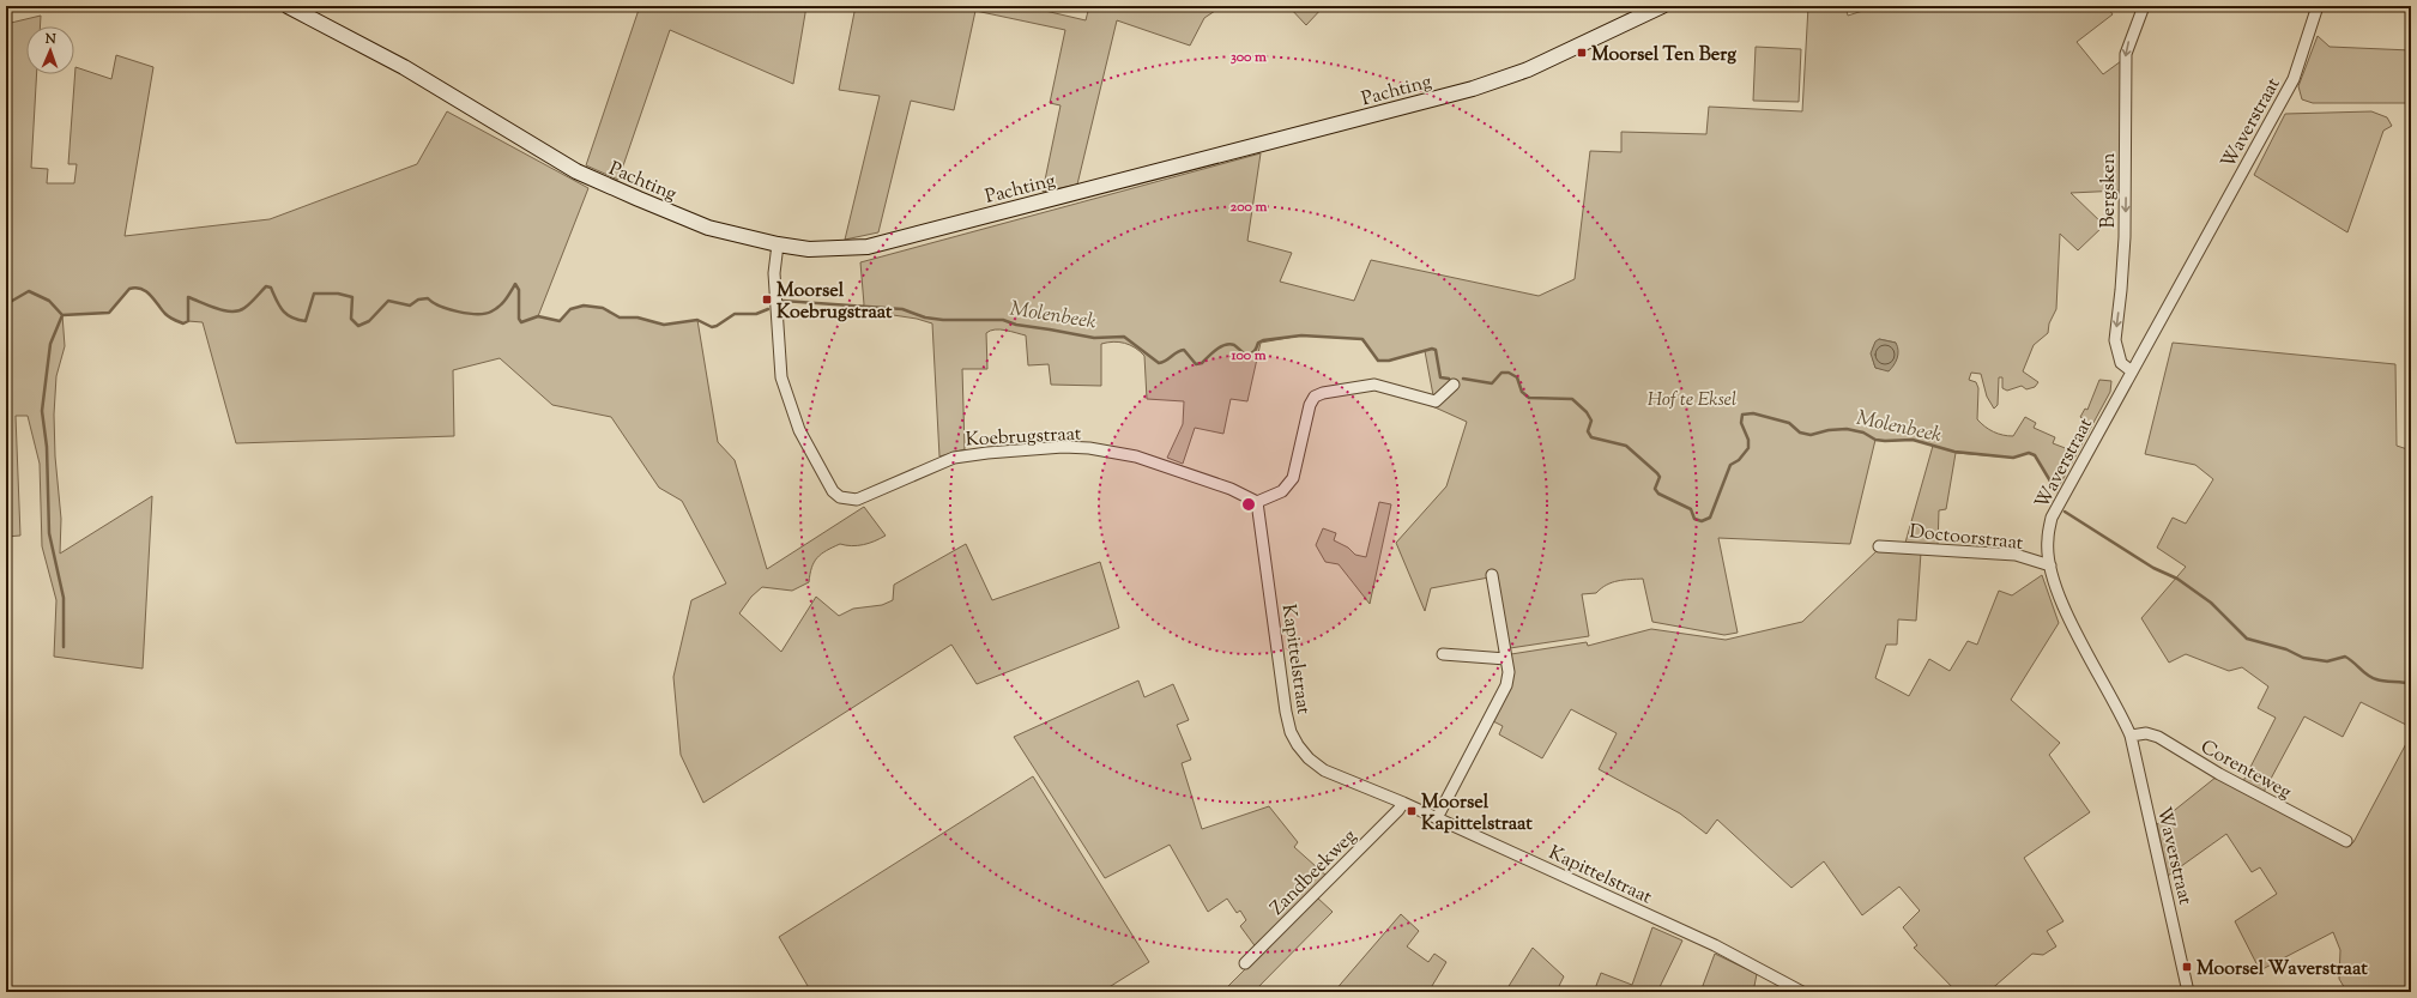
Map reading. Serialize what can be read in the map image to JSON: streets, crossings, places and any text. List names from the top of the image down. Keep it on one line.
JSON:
{"streets":{"main road":["Pachting"],"street":["Waverstraat","Bergsken","Koebrugstraat","Doctoorstraat","Kapittelstraat","Corenteweg","Zandbeekweg"]},"crossings":[["Pachting","Koebrugstraat"],["Waverstraat","Bergsken"],["Waverstraat","Doctoorstraat"],["Waverstraat","Corenteweg"],["Koebrugstraat","Kapittelstraat"],["Kapittelstraat","Zandbeekweg"]],"one_way":["Bergsken"],"water":["Molenbeek"],"parks":["Hof te Eksel"],"places":{"transit":["Moorsel Ten Berg","Moorsel Koebrugstraat","Moorsel Kapittelstraat","Moorsel Waverstraat"]},"north":"top","rings":["300 m","200 m","100 m"]}
